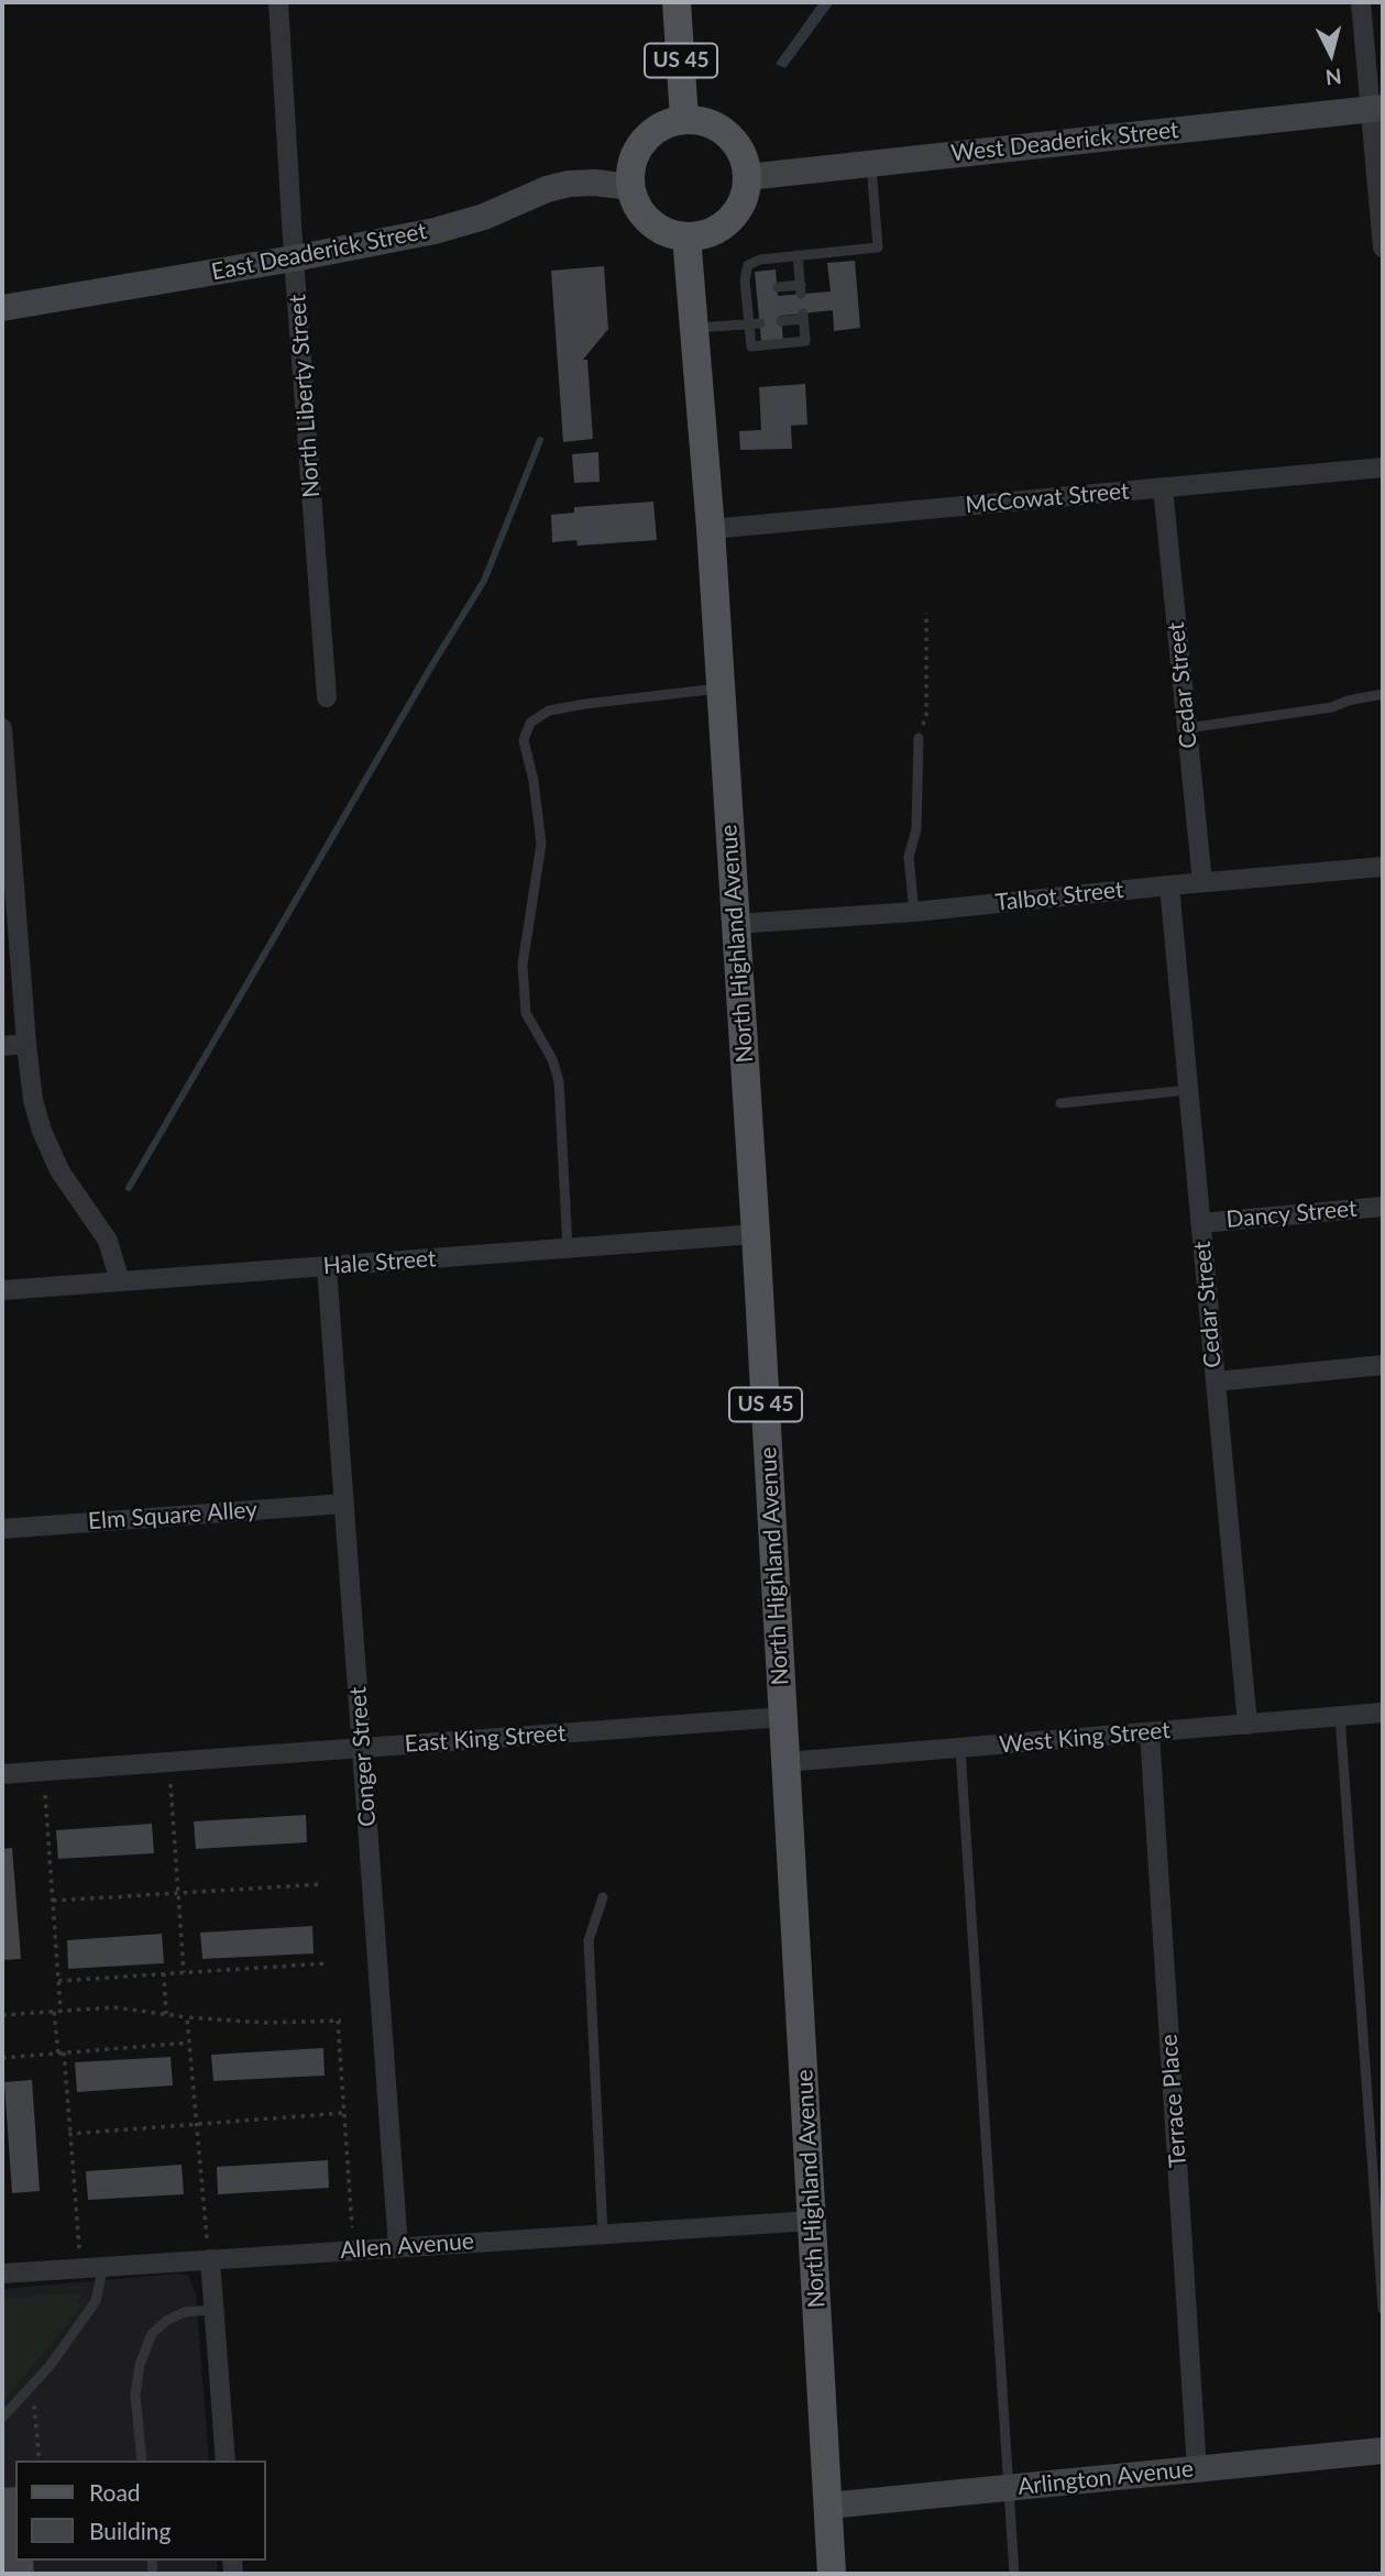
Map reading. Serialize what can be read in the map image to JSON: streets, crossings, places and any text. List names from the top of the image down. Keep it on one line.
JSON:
{"streets":{"main road":["US 45","North Highland Avenue"],"street":["West Deaderick Street","East Deaderick Street","North Liberty Street","McCowat Street","Cedar Street","Talbot Street","Dancy Street","Hale Street","Elm Square Alley","West King Street","East King Street","Conger Street","Terrace Place","Allen Avenue","Arlington Avenue"]},"crossings":[["US 45","West Deaderick Street"],["US 45","East Deaderick Street"],["US 45","North Highland Avenue"],["West Deaderick Street","East Deaderick Street"],["West Deaderick Street","North Highland Avenue"],["East Deaderick Street","North Liberty Street"],["East Deaderick Street","North Highland Avenue"],["McCowat Street","Cedar Street"],["McCowat Street","North Highland Avenue"],["Cedar Street","Talbot Street"],["Cedar Street","Dancy Street"],["Cedar Street","West King Street"],["Talbot Street","North Highland Avenue"],["North Highland Avenue","Hale Street"],["North Highland Avenue","West King Street"],["North Highland Avenue","East King Street"],["North Highland Avenue","Allen Avenue"],["North Highland Avenue","Arlington Avenue"],["Hale Street","Conger Street"],["Elm Square Alley","Conger Street"],["West King Street","Terrace Place"],["East King Street","Conger Street"],["Conger Street","Allen Avenue"],["Terrace Place","Arlington Avenue"]],"legend":["Road","Building"],"north":"bottom"}
